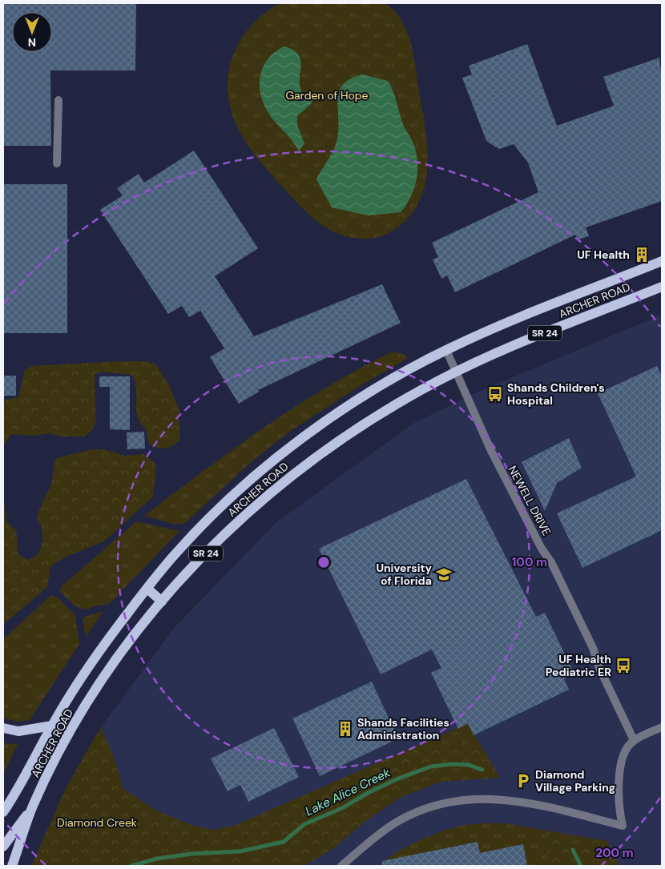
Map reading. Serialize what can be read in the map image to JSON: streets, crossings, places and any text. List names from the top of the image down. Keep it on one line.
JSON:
{"streets":{"main road":["ARCHER ROAD","SR 24"],"street":["NEWELL DRIVE"]},"crossings":[["ARCHER ROAD","NEWELL DRIVE"]],"water":["Lake Alice Creek"],"parks":["Garden of Hope","Diamond Creek"],"places":{"building":["UF Health","Shands Facilities Administration"],"bus stop":["Shands Children's Hospital","UF Health Pediatric ER"],"school or university":["University of Florida"],"parking":["Diamond Village Parking"]},"north":"bottom","rings":["100 m","200 m"]}
